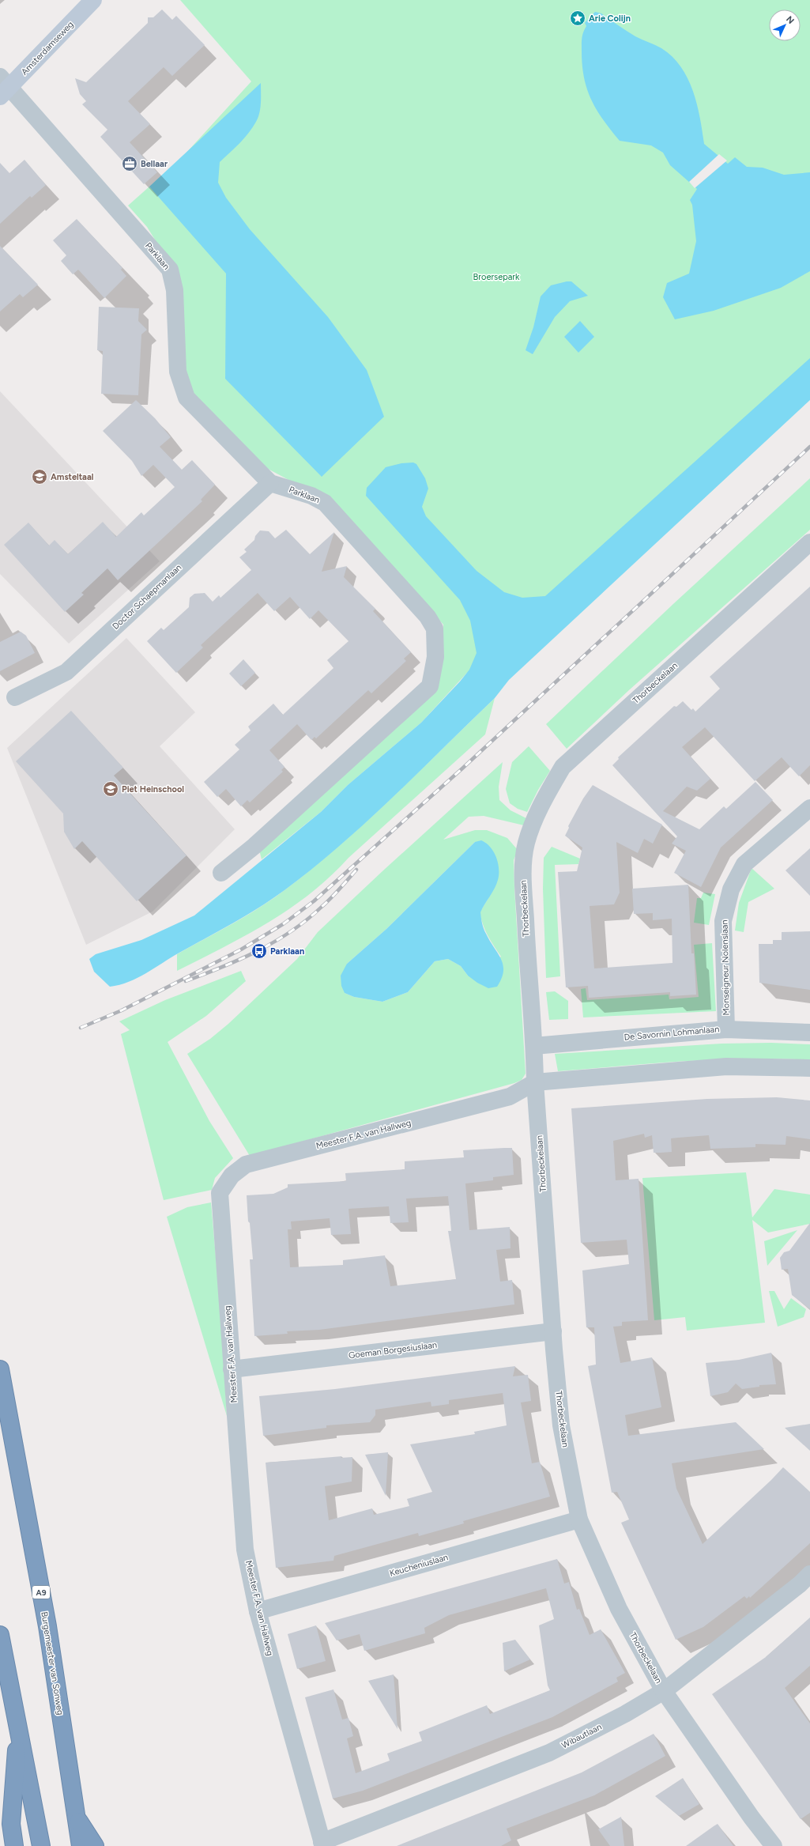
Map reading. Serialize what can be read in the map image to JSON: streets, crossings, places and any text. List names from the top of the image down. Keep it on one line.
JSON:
{"streets":{"highway":["A9","Burgemeester van Sonweg"],"main road":["Amsterdamseweg"],"street":["Parklaan","Doctor Schaepmanlaan","Thorbeckelaan","Monseigneur Nolenslaan","De Savornin Lohmanlaan","Meester F.A. van Hallweg","Goeman Borgesiuslaan","Keucheniuslaan","Wibautlaan"]},"crossings":[["Amsterdamseweg","Parklaan"],["Parklaan","Doctor Schaepmanlaan"],["Thorbeckelaan","De Savornin Lohmanlaan"],["Thorbeckelaan","Meester F.A. van Hallweg"],["Thorbeckelaan","Goeman Borgesiuslaan"],["Thorbeckelaan","Keucheniuslaan"],["Thorbeckelaan","Wibautlaan"],["Monseigneur Nolenslaan","De Savornin Lohmanlaan"],["Meester F.A. van Hallweg","Goeman Borgesiuslaan"],["Meester F.A. van Hallweg","Keucheniuslaan"],["Meester F.A. van Hallweg","Wibautlaan"],["A9","Burgemeester van Sonweg"]],"parks":["Broersepark"],"places":{"place":["Arie Colijn"],"office":["Bellaar"],"school or university":["Amsteltaal","Piet Heinschool"],"bus stop":["Parklaan"]},"north":"top right"}
